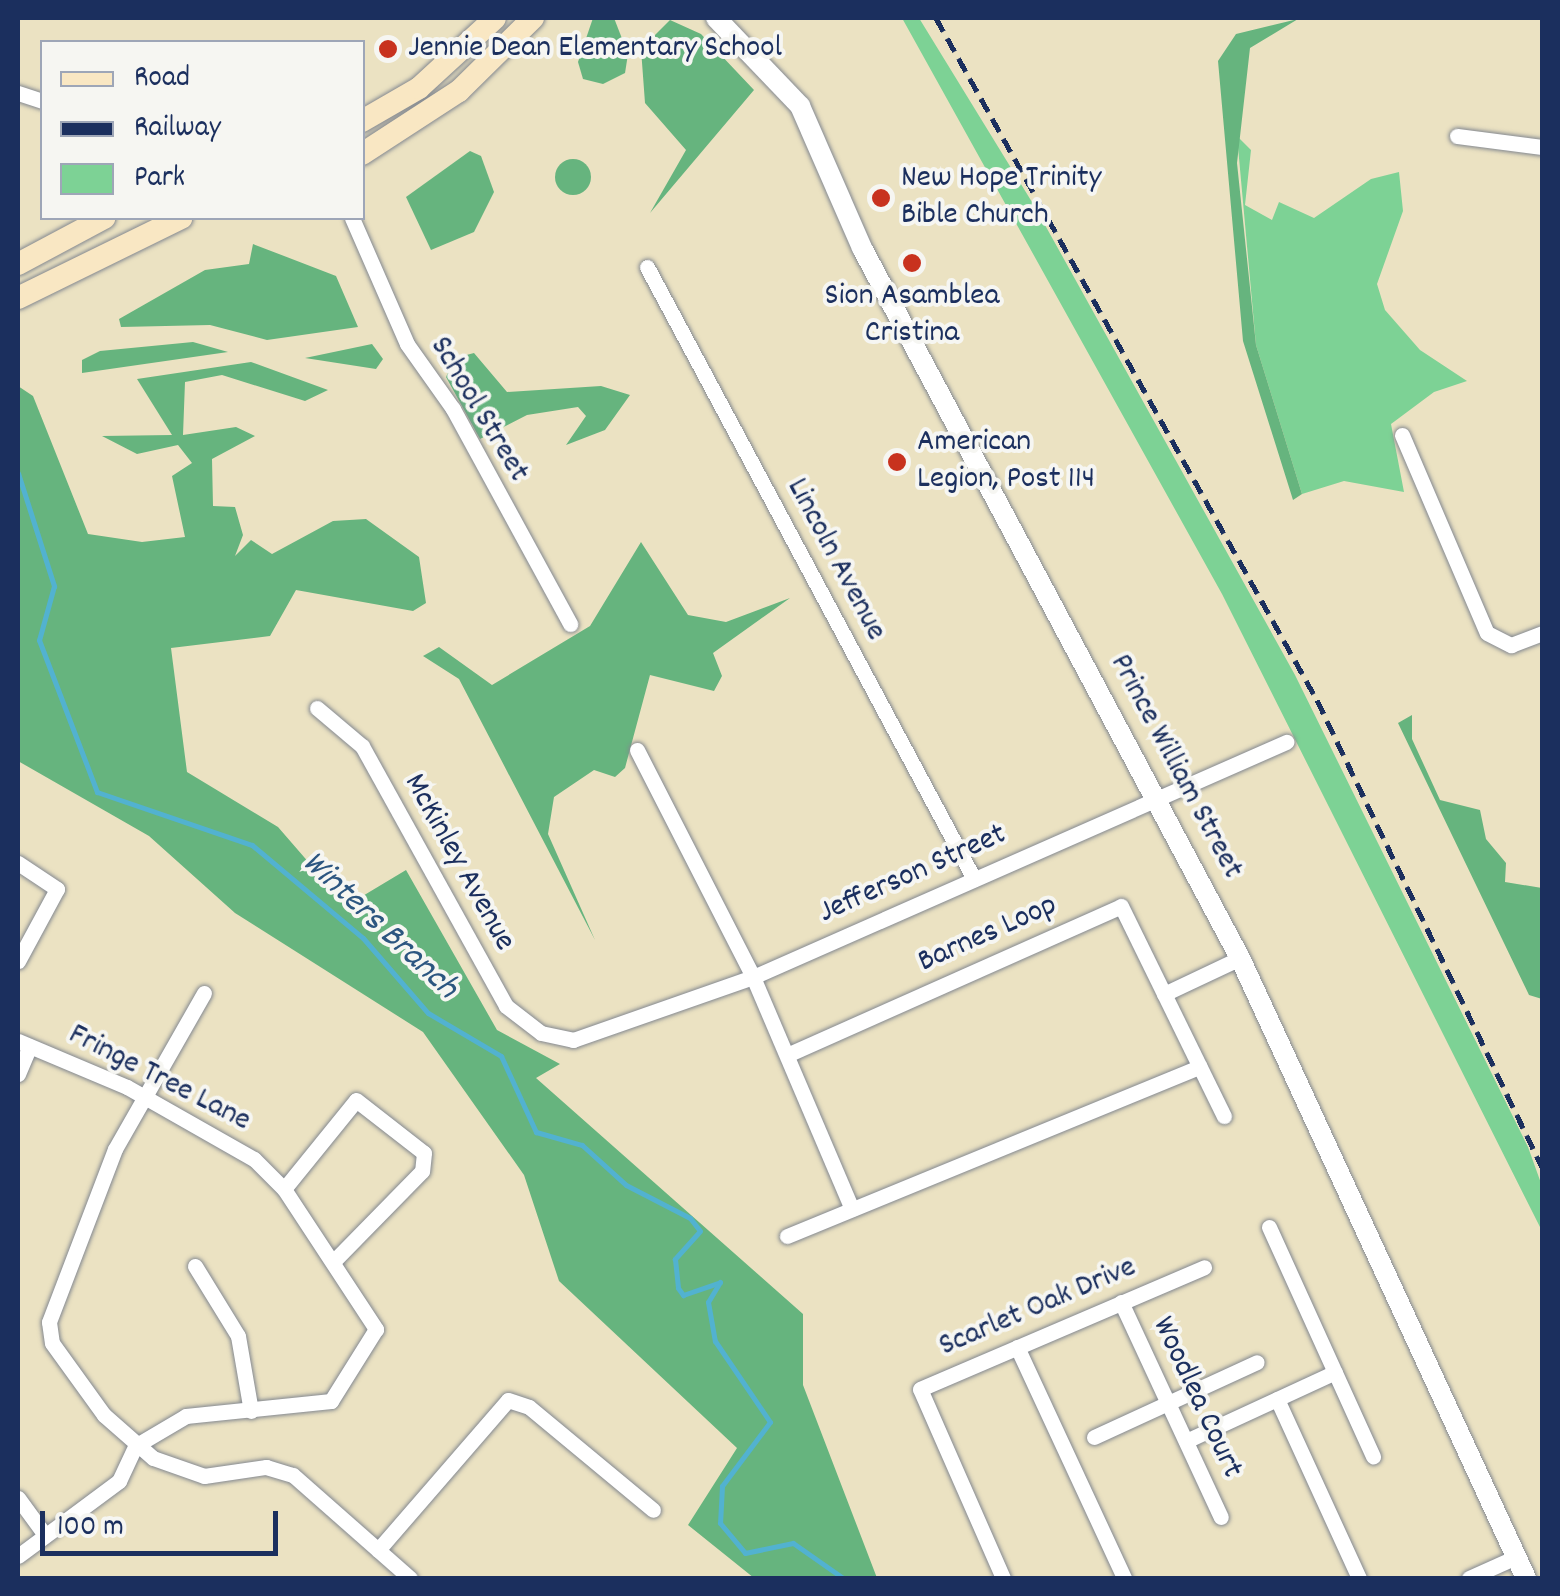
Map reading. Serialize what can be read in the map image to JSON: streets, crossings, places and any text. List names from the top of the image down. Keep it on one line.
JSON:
{"streets":{"street":["School Street","Lincoln Avenue","Prince William Street","McKinley Avenue","Jefferson Street","Barnes Loop","Fringe Tree Lane","Scarlet Oak Drive","Woodlea Court"]},"crossings":[["Lincoln Avenue","Jefferson Street"],["Prince William Street","Jefferson Street"],["McKinley Avenue","Jefferson Street"],["Scarlet Oak Drive","Woodlea Court"]],"water":["Winters Branch"],"places":["Jennie Dean Elementary School","New Hope Trinity Bible Church","Sion Asamblea Cristina","American Legion, Post 114"],"legend":["Road","Railway","Park"],"scale_bar":"100 m"}
